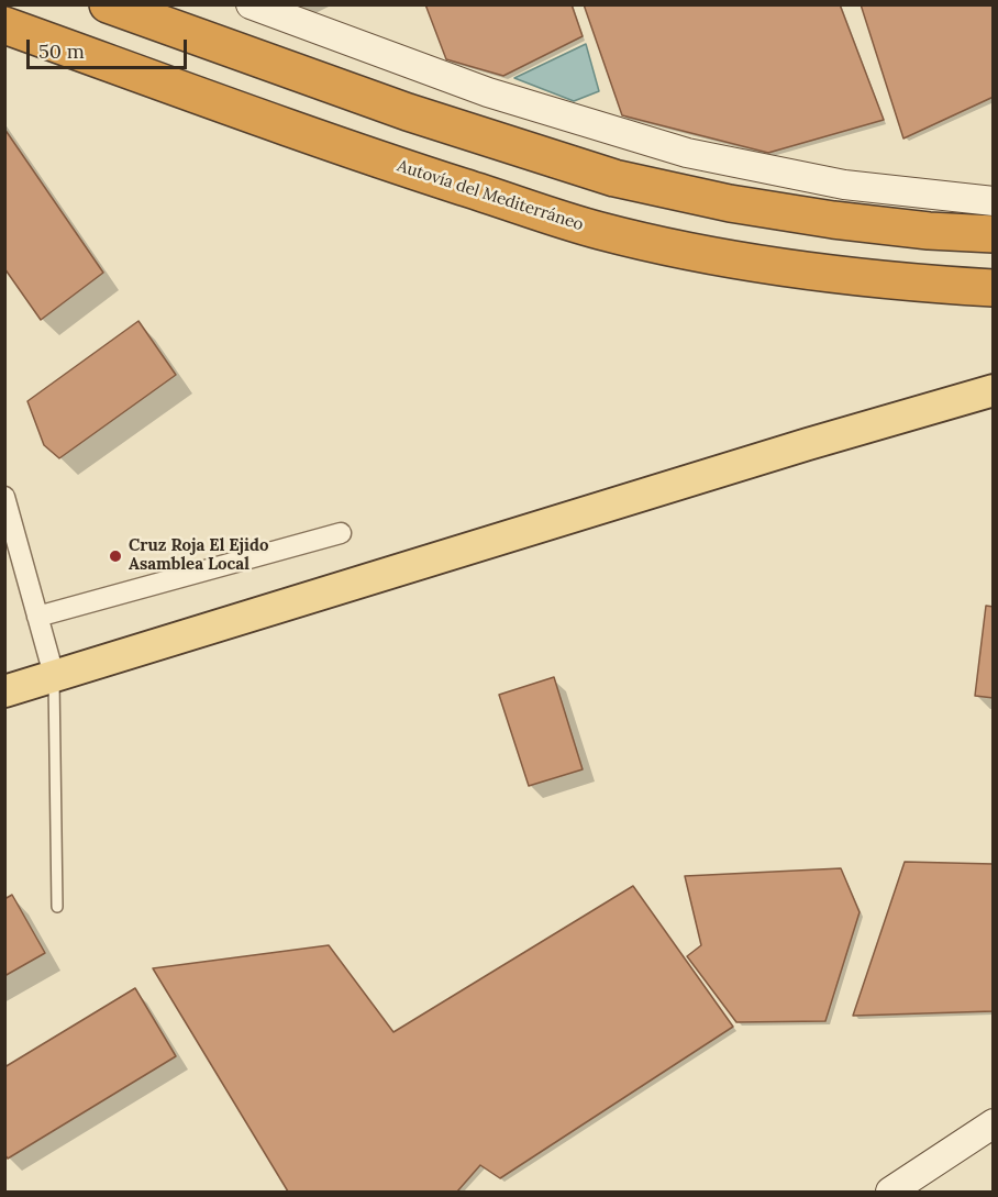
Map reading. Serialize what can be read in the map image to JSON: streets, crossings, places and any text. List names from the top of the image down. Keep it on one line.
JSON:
{"streets":{"highway":["Autovía del Mediterráneo"]},"places":["Cruz Roja El Ejido Asamblea Local"],"scale_bar":"50 m"}
